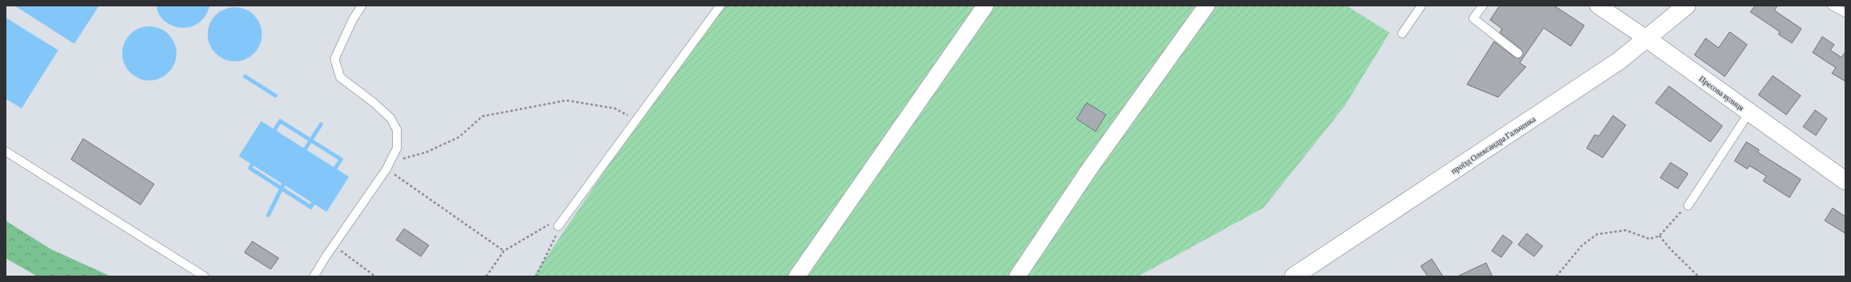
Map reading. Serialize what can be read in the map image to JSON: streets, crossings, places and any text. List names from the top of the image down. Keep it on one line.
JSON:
{"streets":{"main road":["Пресова вулиця","проїзд Олександра Гальченка"]},"crossings":[["Пресова вулиця","проїзд Олександра Гальченка"]]}
